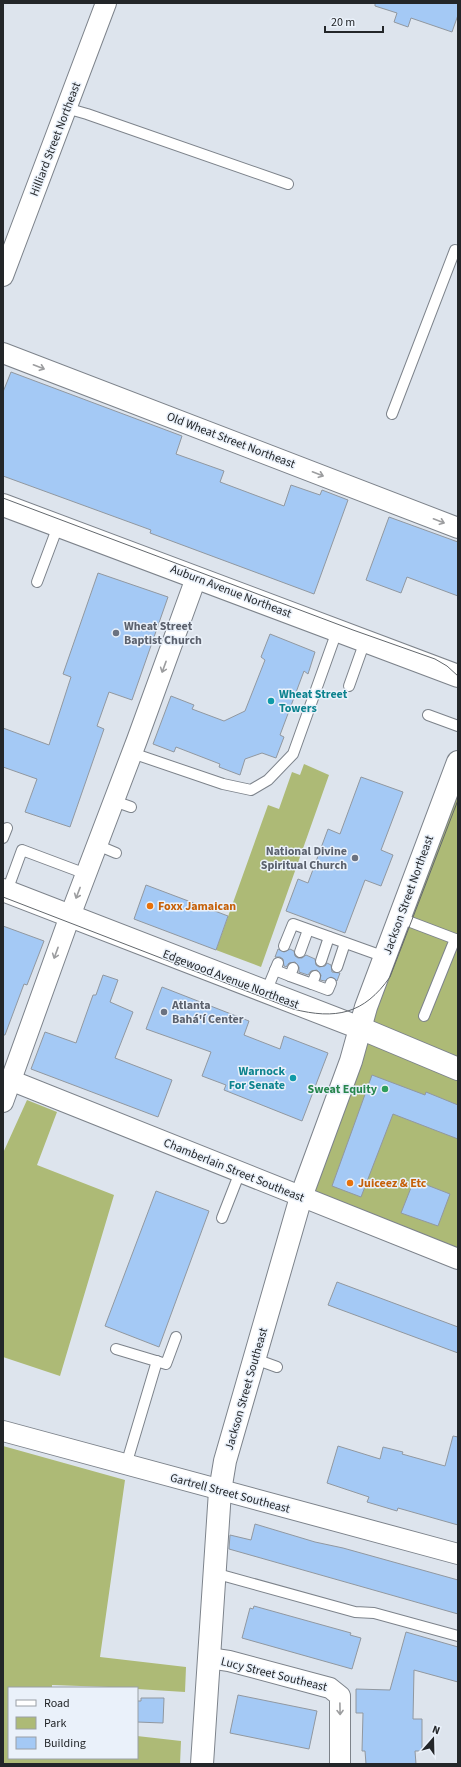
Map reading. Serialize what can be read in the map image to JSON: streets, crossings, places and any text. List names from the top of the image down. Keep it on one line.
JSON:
{"streets":{"street":["Hilliard Street Northeast","Old Wheat Street Northeast","Auburn Avenue Northeast","Jackson Street Northeast","Edgewood Avenue Northeast","Chamberlain Street Southeast","Jackson Street Southeast","Gartrell Street Southeast","Lucy Street Southeast"]},"crossings":[["Jackson Street Northeast","Edgewood Avenue Northeast"],["Jackson Street Northeast","Jackson Street Southeast"],["Edgewood Avenue Northeast","Jackson Street Southeast"],["Chamberlain Street Southeast","Jackson Street Southeast"],["Jackson Street Southeast","Gartrell Street Southeast"],["Jackson Street Southeast","Lucy Street Southeast"]],"one_way":["Old Wheat Street Northeast","Lucy Street Southeast"],"places":["Wheat Street Baptist Church","Wheat Street Towers","National Divine Spiritual Church","Foxx Jamaican","Atlanta Bahá'í Center","Warnock For Senate","Sweat Equity","Juiceez & Etc"],"legend":["Road","Park","Building"],"scale_bar":"20 m","north":"top"}
